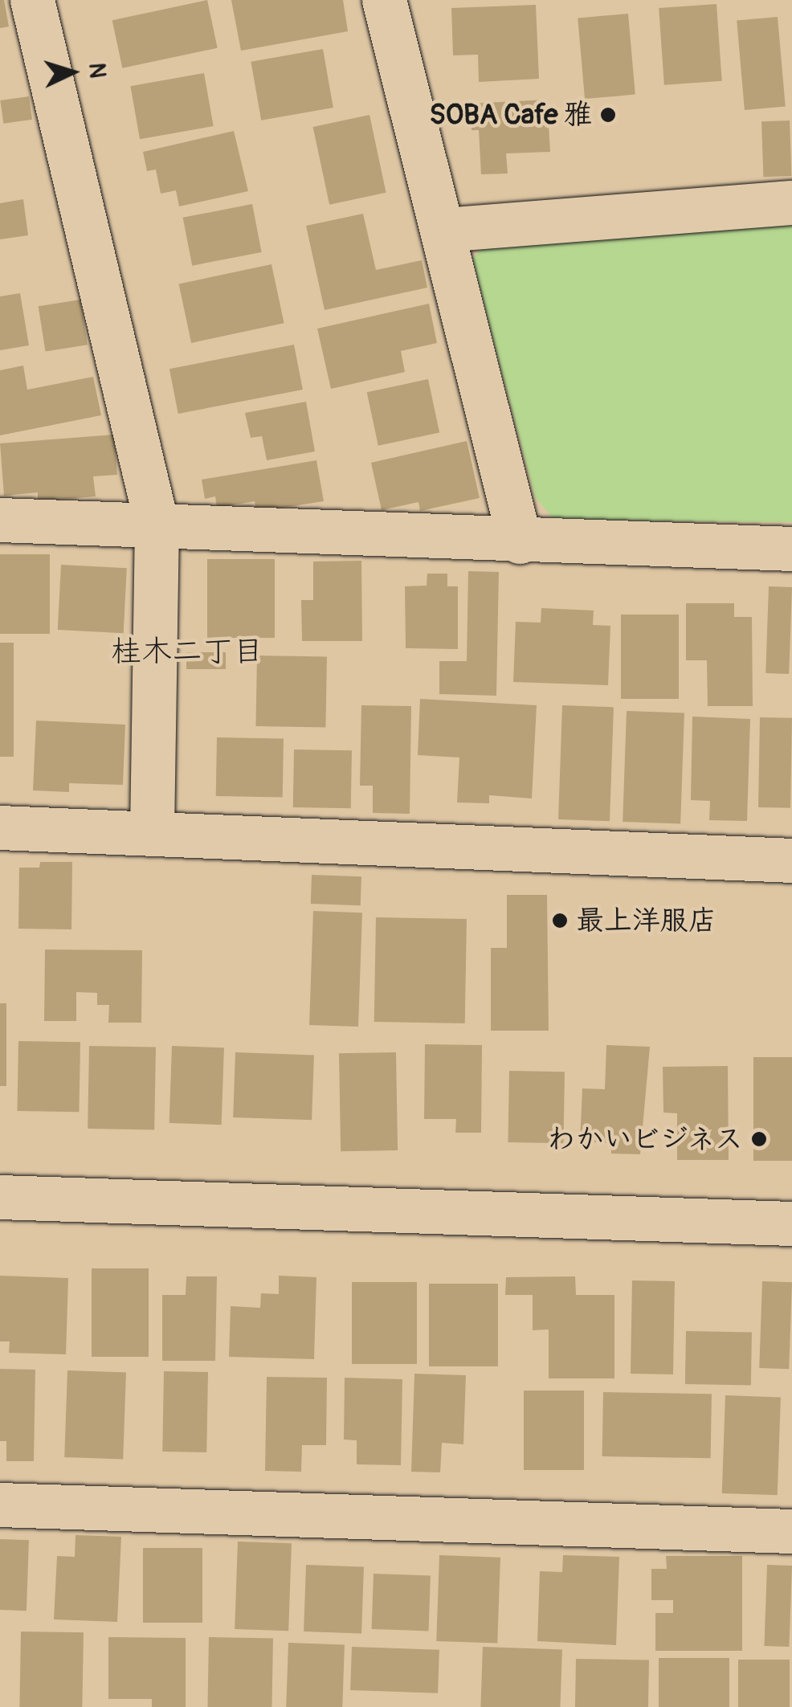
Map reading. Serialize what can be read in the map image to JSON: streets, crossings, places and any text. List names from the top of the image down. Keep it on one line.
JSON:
{"districts":["桂木二丁目"],"places":["SOBA Cafe 雅","最上洋服店","わかいビジネス"],"north":"right"}
